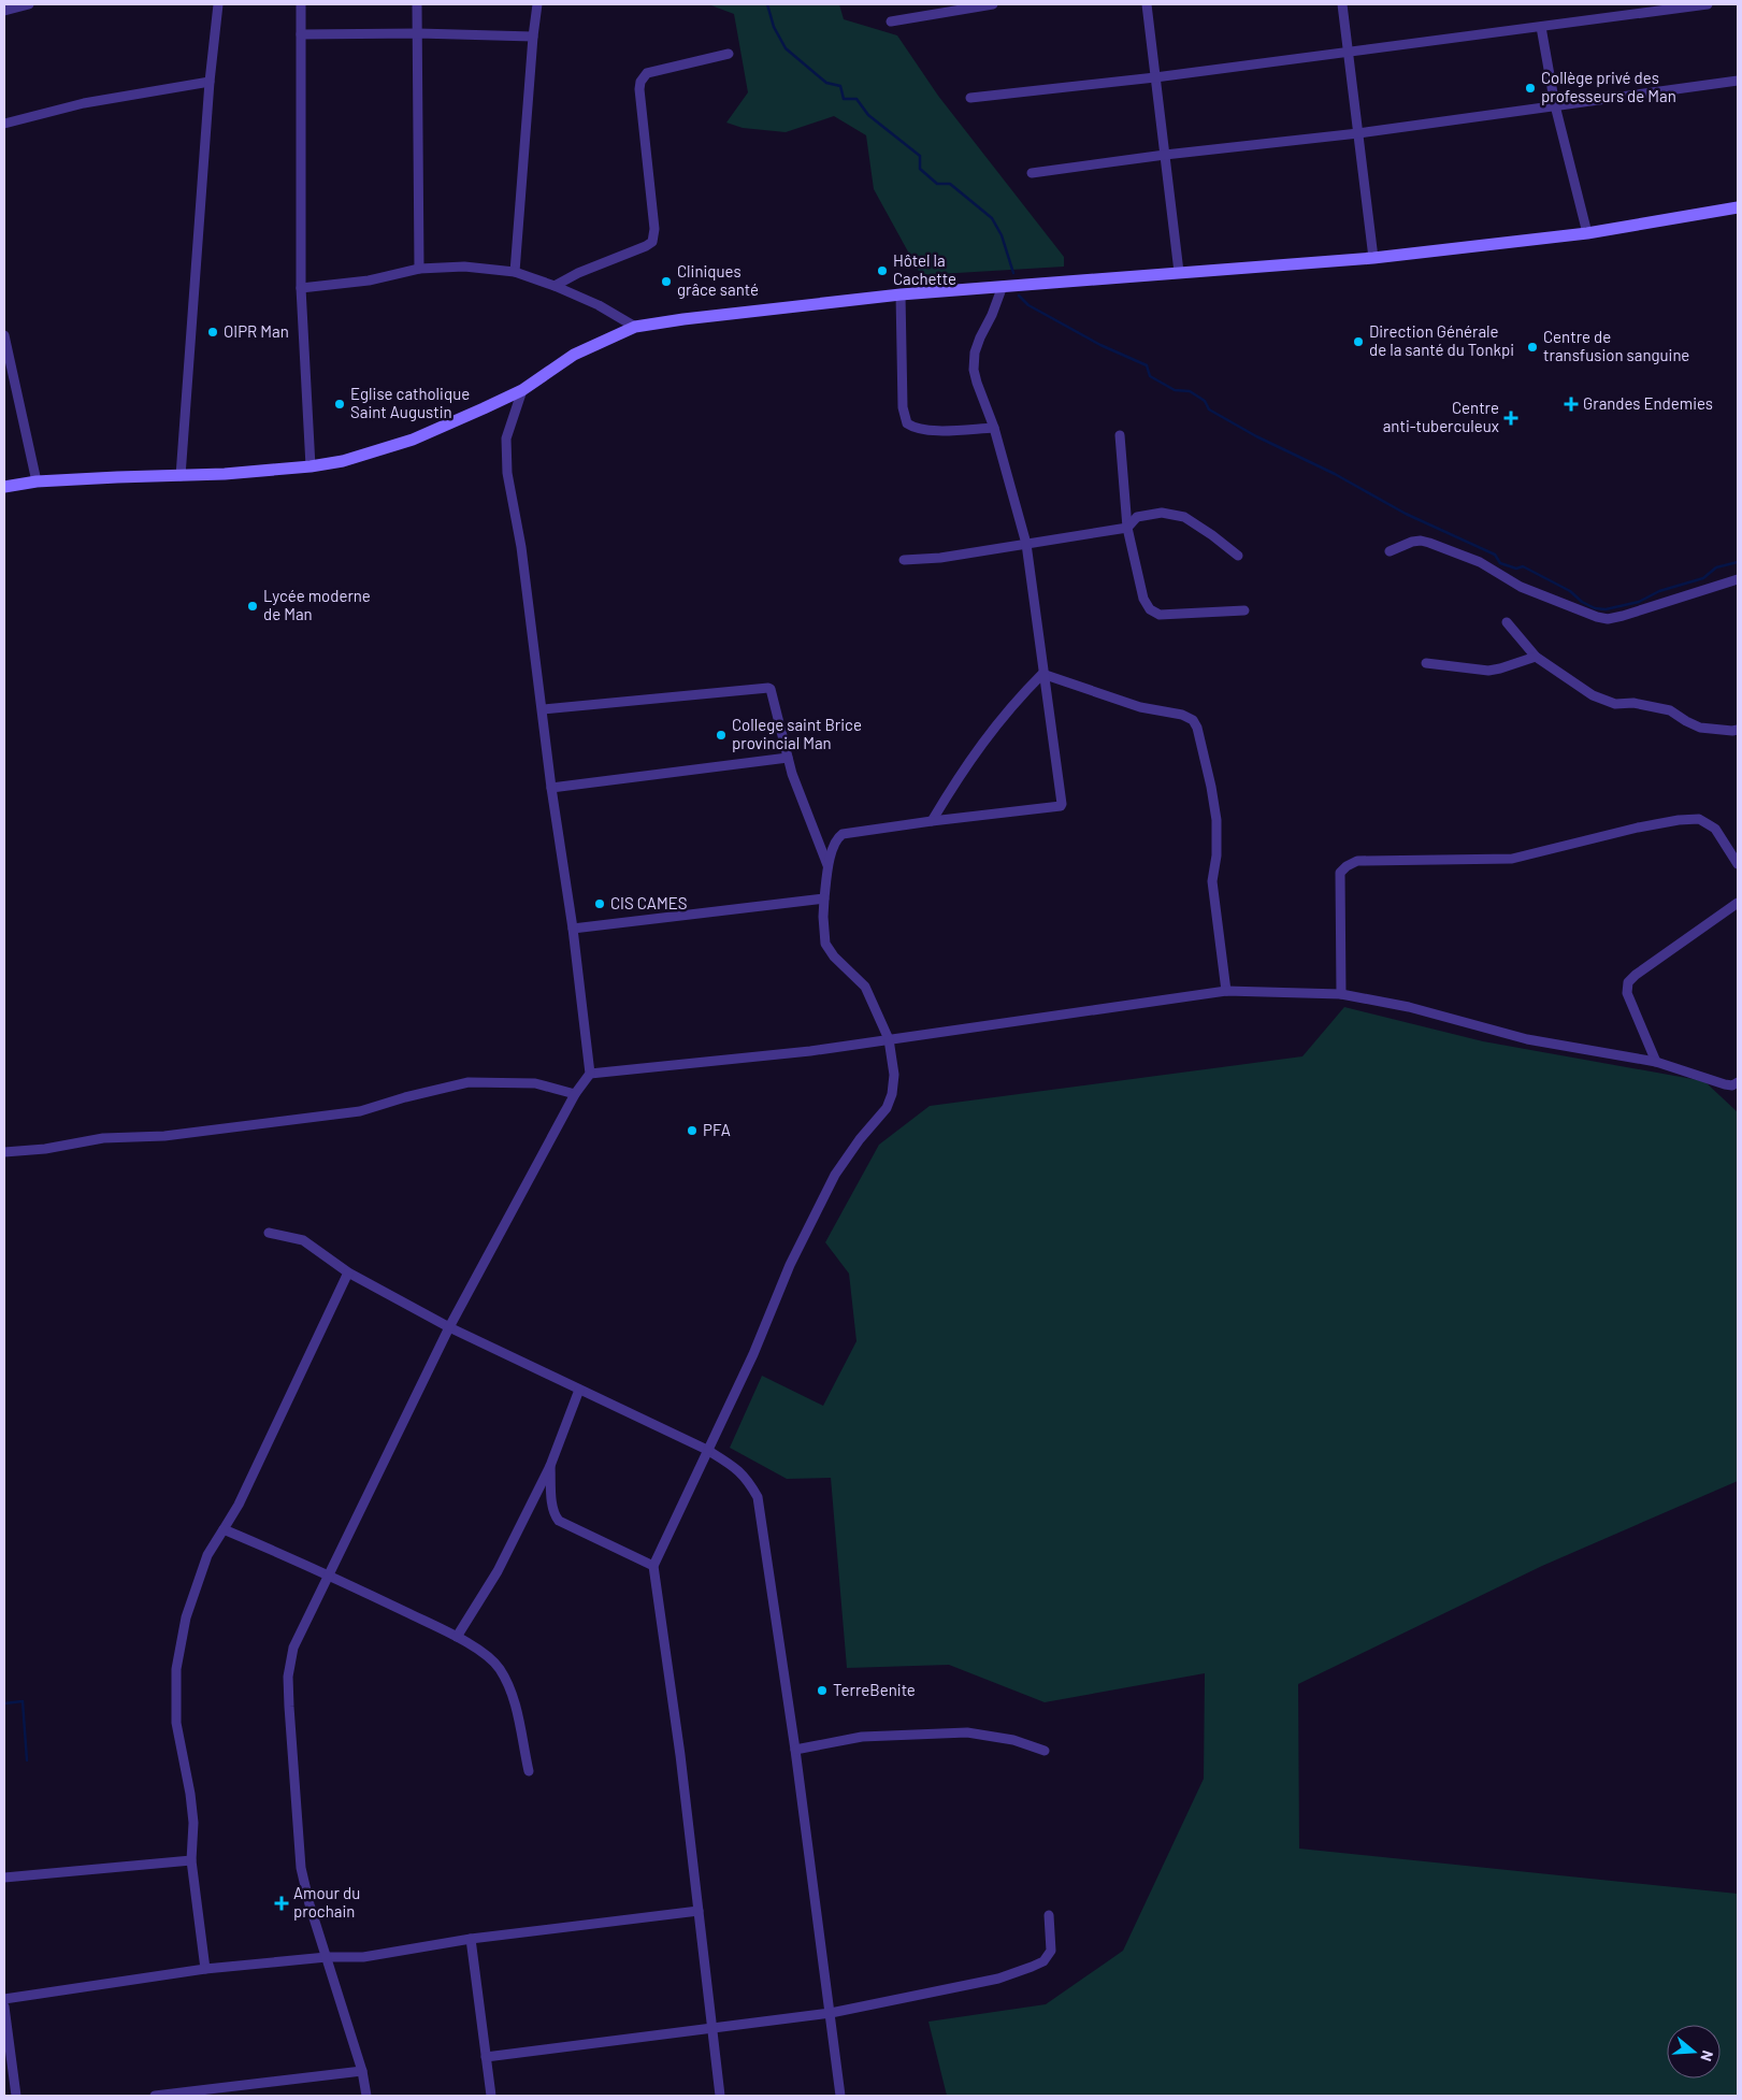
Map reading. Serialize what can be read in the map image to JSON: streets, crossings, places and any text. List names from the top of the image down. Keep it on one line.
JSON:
{"places":{"other":["Collège privé des professeurs de Man","Hôtel la Cachette","Cliniques grâce santé","OIPR Man","Direction Générale de la santé du Tonkpi","Centre de transfusion sanguine","Eglise catholique Saint Augustin","Lycée moderne de Man","College saint Brice provincial Man","CIS CAMES","PFA","TerreBenite"],"health":["Grandes Endemies","Centre anti-tuberculeux","Amour du prochain"]},"north":"right"}
